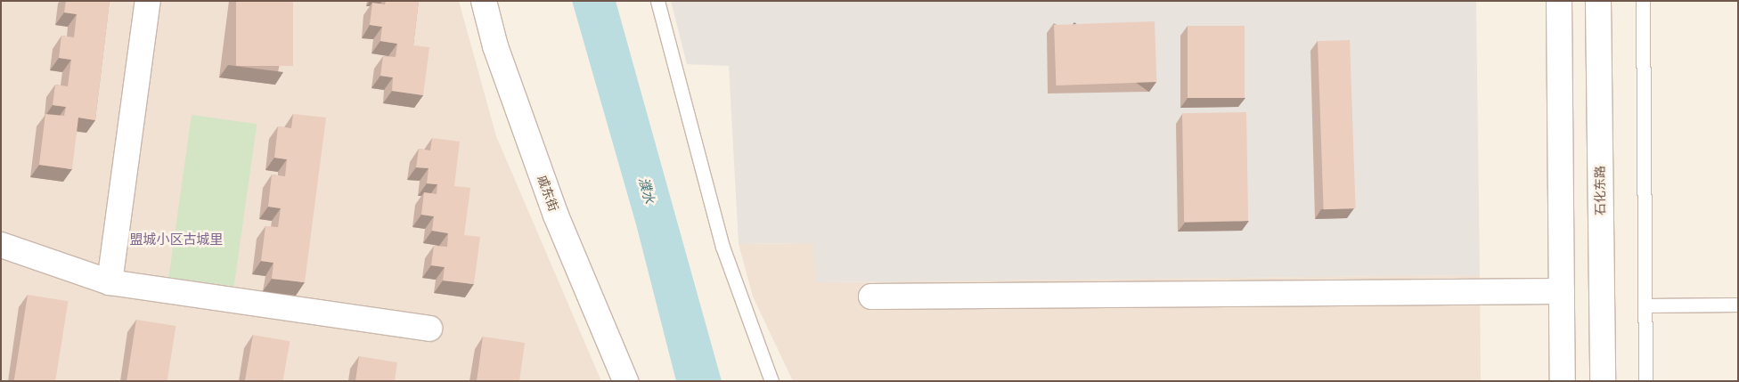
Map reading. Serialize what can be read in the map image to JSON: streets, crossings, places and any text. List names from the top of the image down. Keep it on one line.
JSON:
{"streets":{"street":["石化东路","戚东街"]},"districts":["盟城小区古城里"],"water":["濮水"]}
